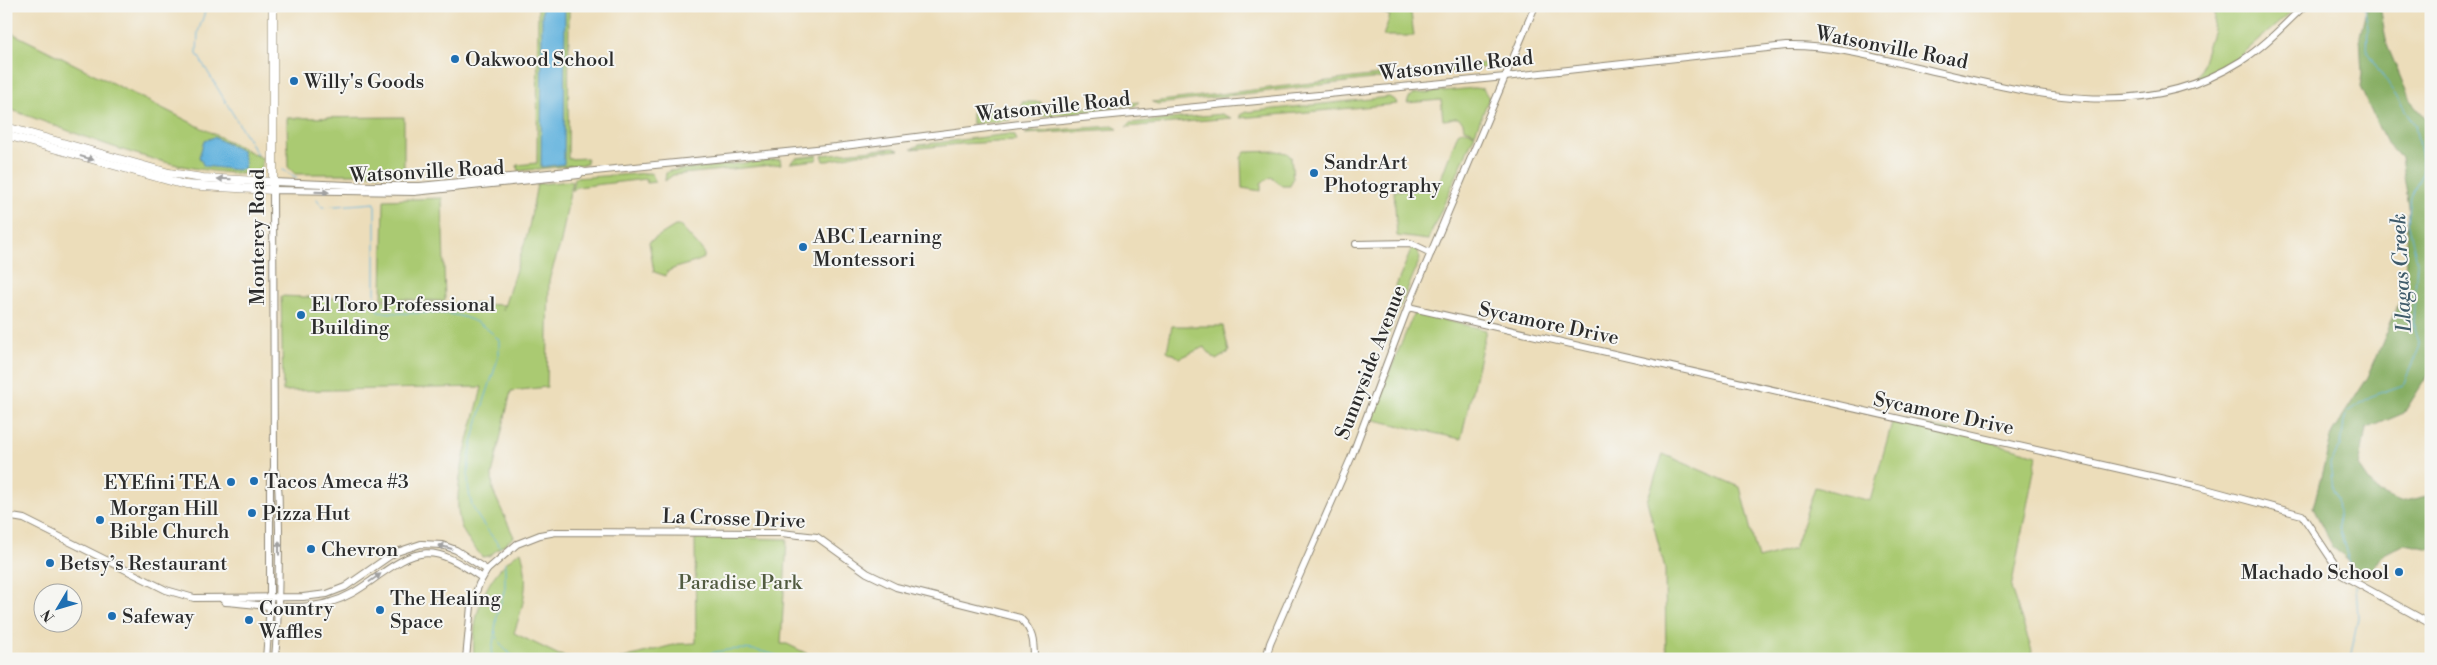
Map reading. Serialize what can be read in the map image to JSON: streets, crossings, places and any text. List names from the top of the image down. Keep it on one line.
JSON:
{"streets":{"main road":["Monterey Road"],"street":["Watsonville Road","Sycamore Drive","Sunnyside Avenue","La Crosse Drive"]},"crossings":[["Watsonville Road","Monterey Road"],["Watsonville Road","Sunnyside Avenue"],["Sycamore Drive","Sunnyside Avenue"]],"water":["Llagas Creek"],"parks":["Paradise Park"],"places":["Oakwood School","Willy's Goods","SandrArt Photography","ABC Learning Montessori","El Toro Professional Building","Tacos Ameca #3","EYEfini TEA","Pizza Hut","Morgan Hill Bible Church","Chevron","Betsy’s Restaurant","Machado School","The Healing Space","Safeway","Country Waffles"],"north":"bottom left"}
